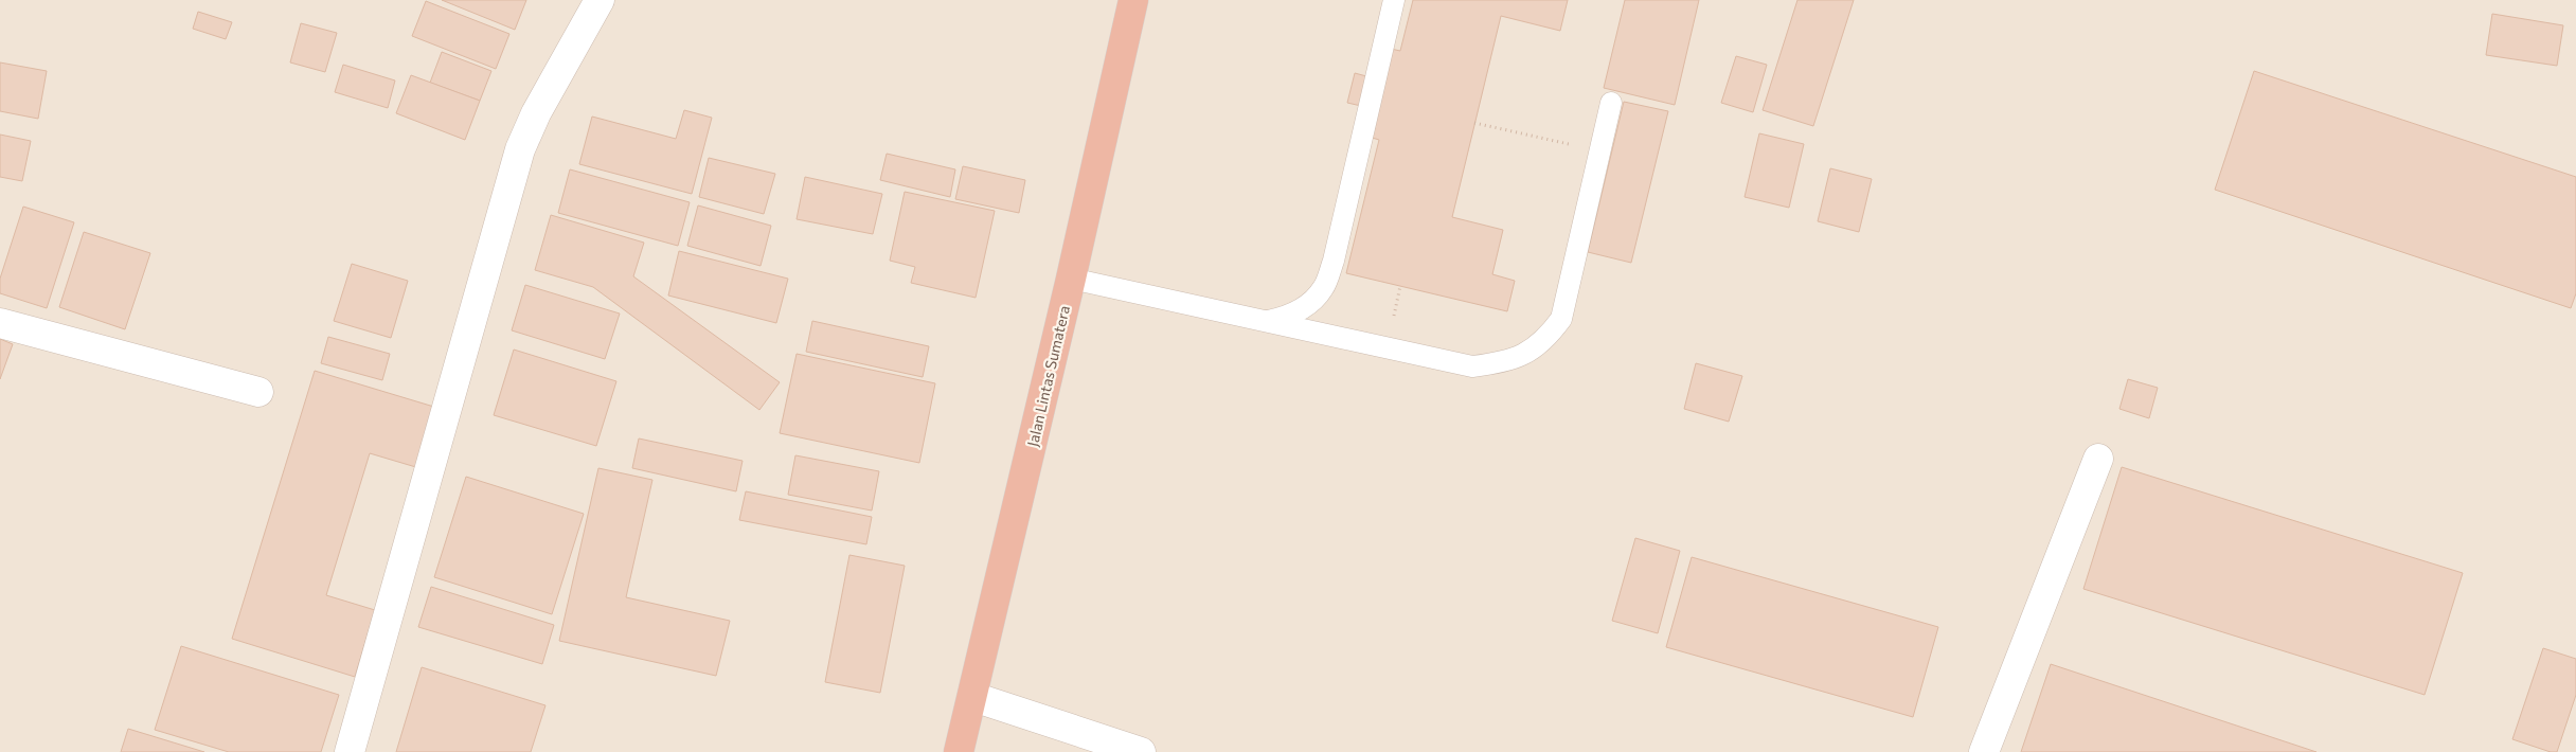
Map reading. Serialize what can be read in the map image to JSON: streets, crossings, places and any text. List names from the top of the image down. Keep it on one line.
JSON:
{"streets":{"highway":["Jalan Lintas Sumatera"]}}
